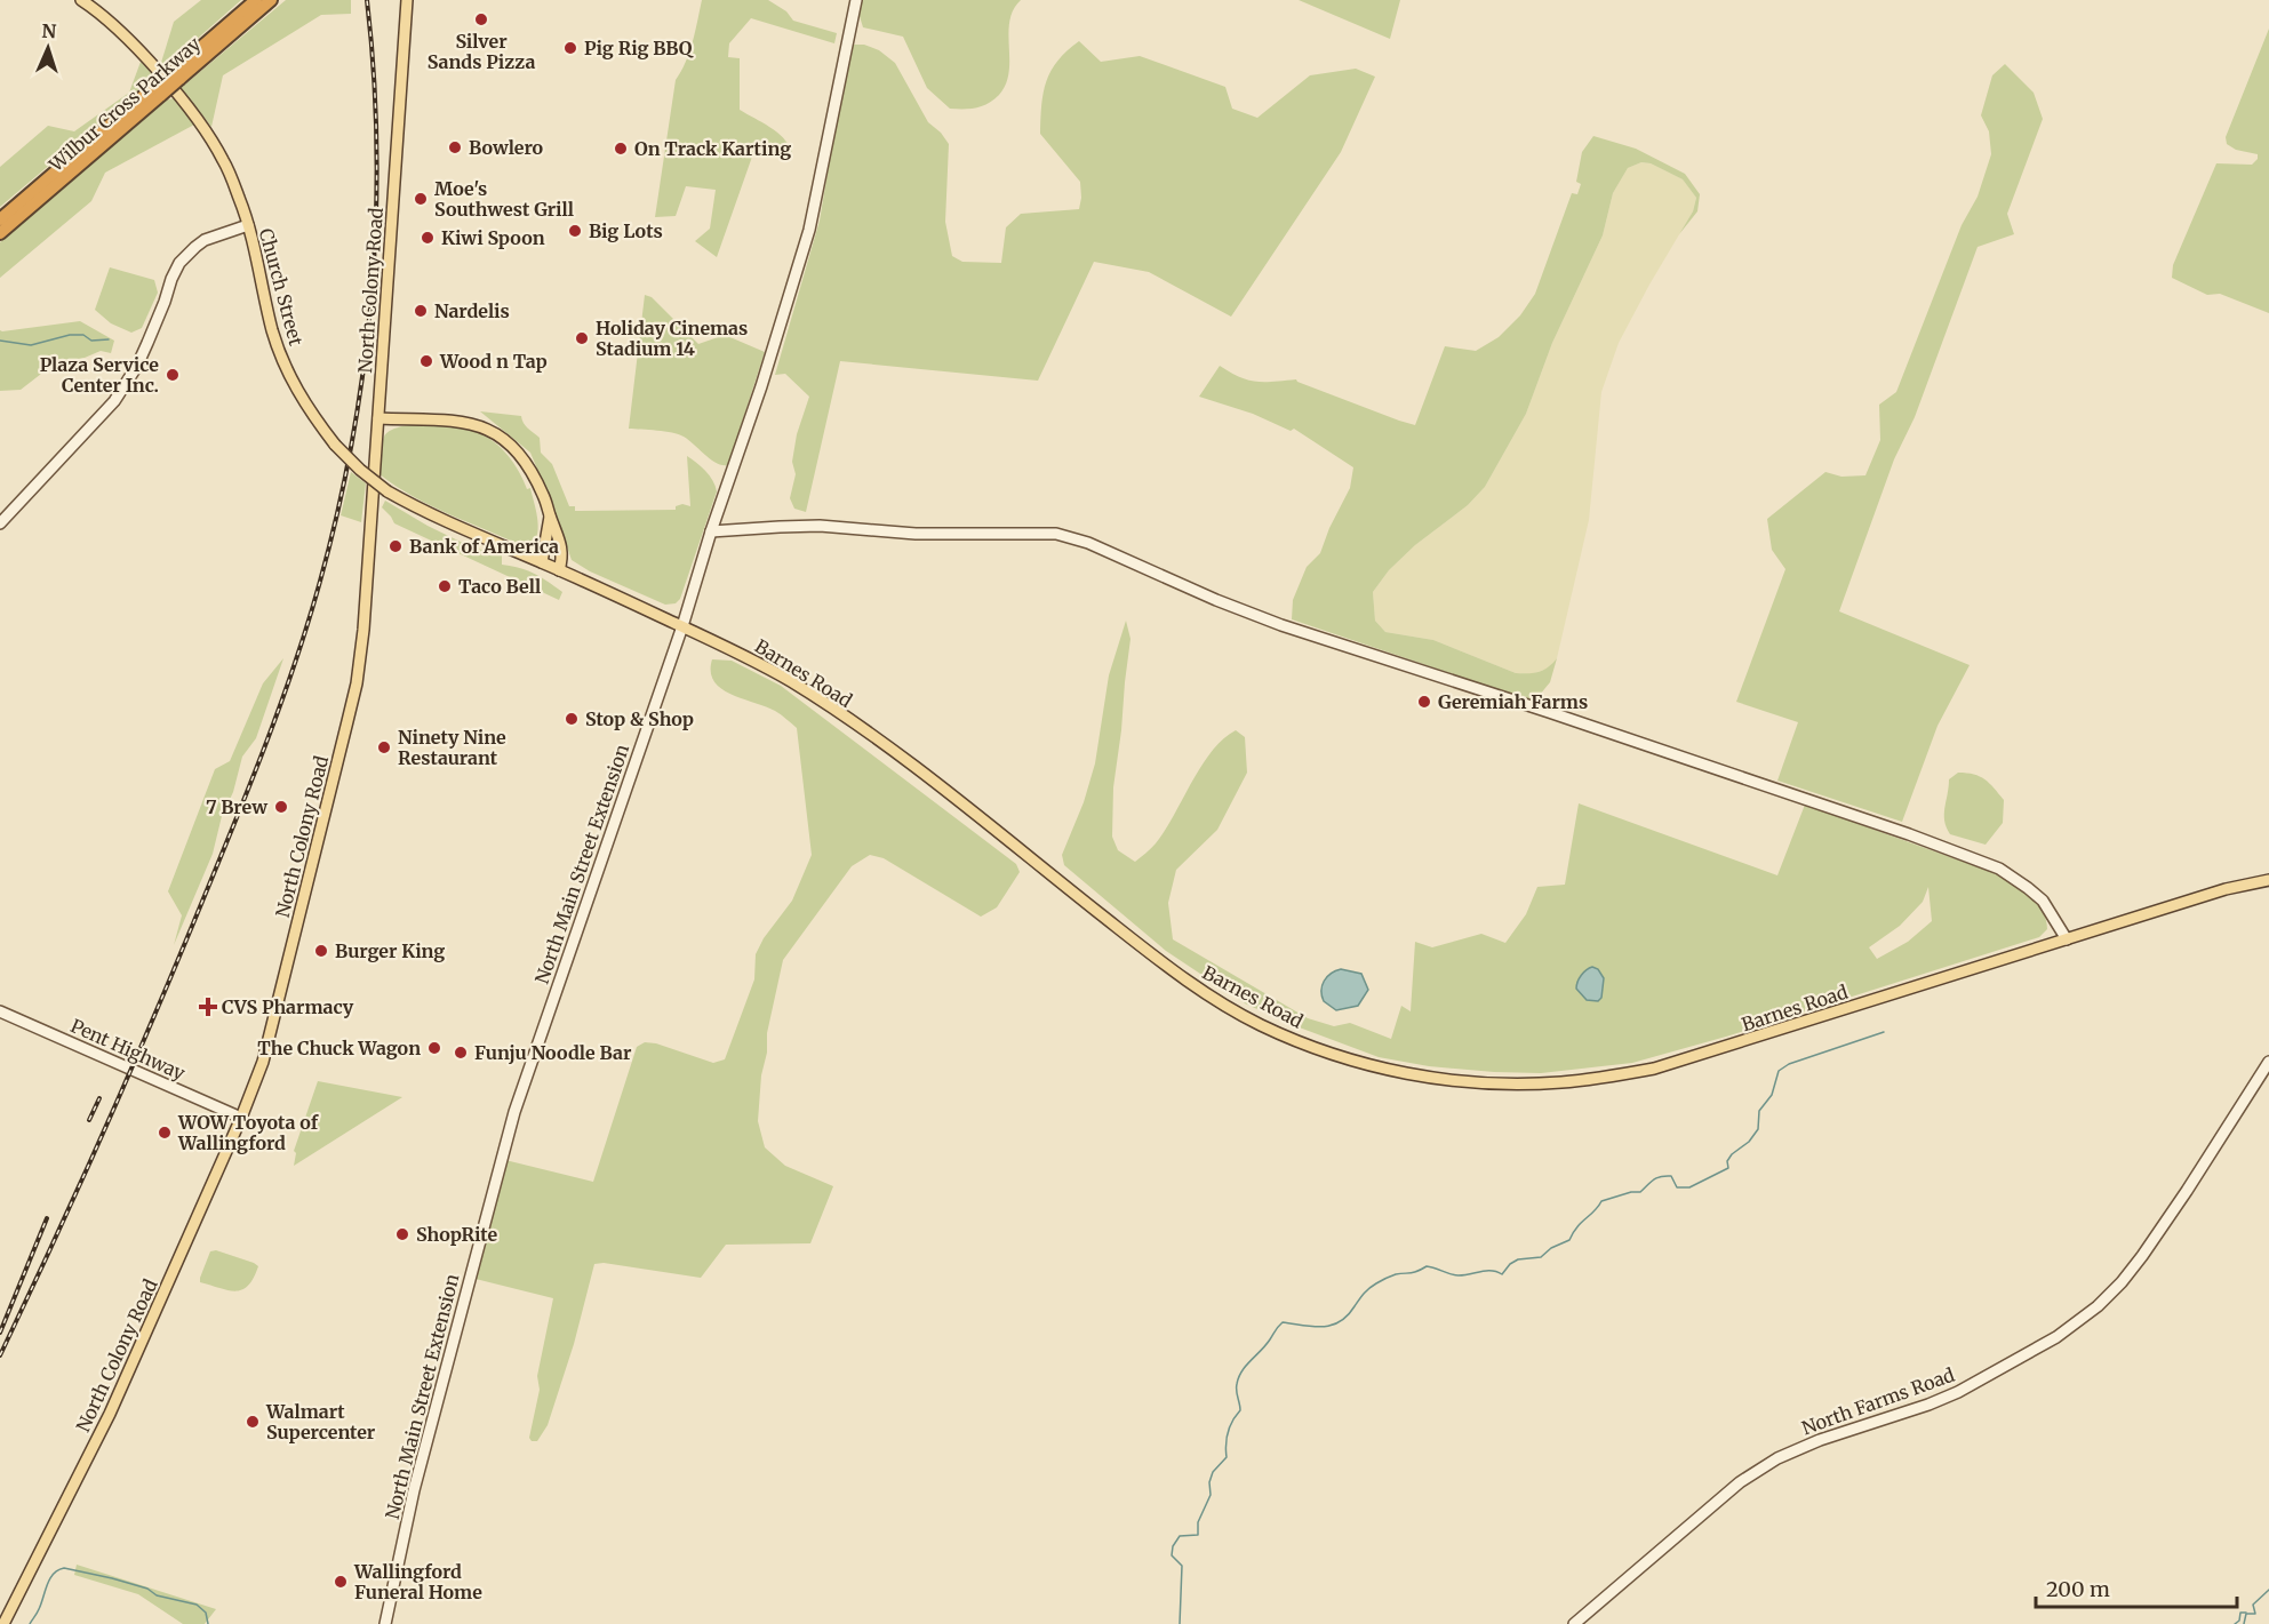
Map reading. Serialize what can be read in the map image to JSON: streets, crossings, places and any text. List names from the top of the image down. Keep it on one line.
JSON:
{"streets":{"highway":["Wilbur Cross Parkway"],"main road":["Church Street","North Colony Road","Barnes Road"],"street":["North Main Street Extension","Pent Highway","North Farms Road"]},"crossings":[["Church Street","Barnes Road"],["North Colony Road","Pent Highway"],["Barnes Road","North Main Street Extension"]],"places":{"other":["Silver Sands Pizza","Pig Rig BBQ","Bowlero","On Track Karting","Moe's Southwest Grill","Big Lots","Kiwi Spoon","Nardelis","Holiday Cinemas Stadium 14","Wood n Tap","Plaza Service Center Inc.","Bank of America","Taco Bell","Geremiah Farms","Stop & Shop","Ninety Nine Restaurant","7 Brew","Burger King","The Chuck Wagon","Funju Noodle Bar","WOW Toyota of Wallingford","ShopRite","Walmart Supercenter","Wallingford Funeral Home"],"health":["CVS Pharmacy"]},"scale_bar":"200 m","north":"top"}
